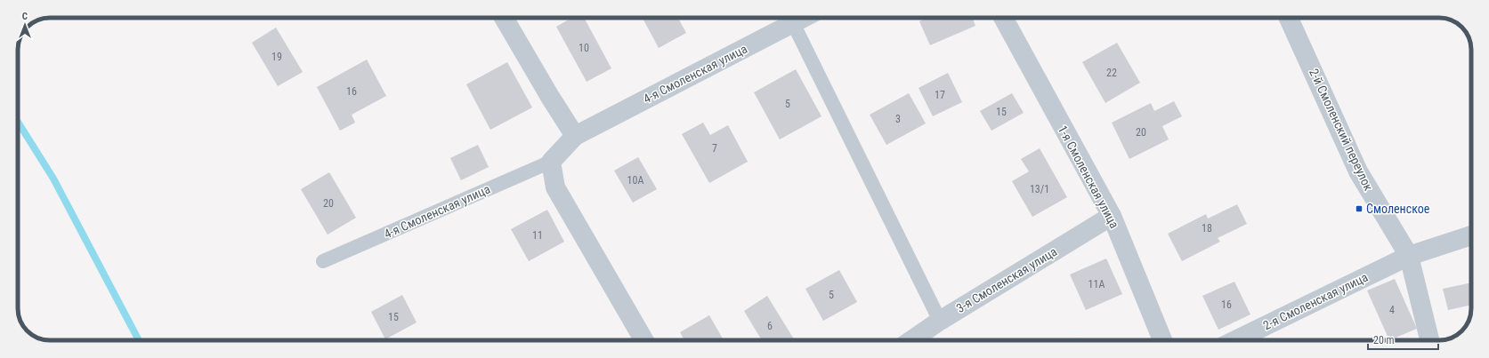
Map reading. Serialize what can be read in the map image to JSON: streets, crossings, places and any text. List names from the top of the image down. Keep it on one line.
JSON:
{"streets":{"street":["4-я Смоленская улица","2-й Смоленский переулок","1-я Смоленская улица","3-я Смоленская улица","2-я Смоленская улица"]},"crossings":[["2-й Смоленский переулок","2-я Смоленская улица"],["1-я Смоленская улица","3-я Смоленская улица"]],"places":{"transit":["Смоленское"]},"house_numbers":["10","19","22","16","17","5","15","3","20","7","10А","13/1","20","18","11","11А","5","16","4","15","6"],"scale_bar":"20 m","north":"top"}
